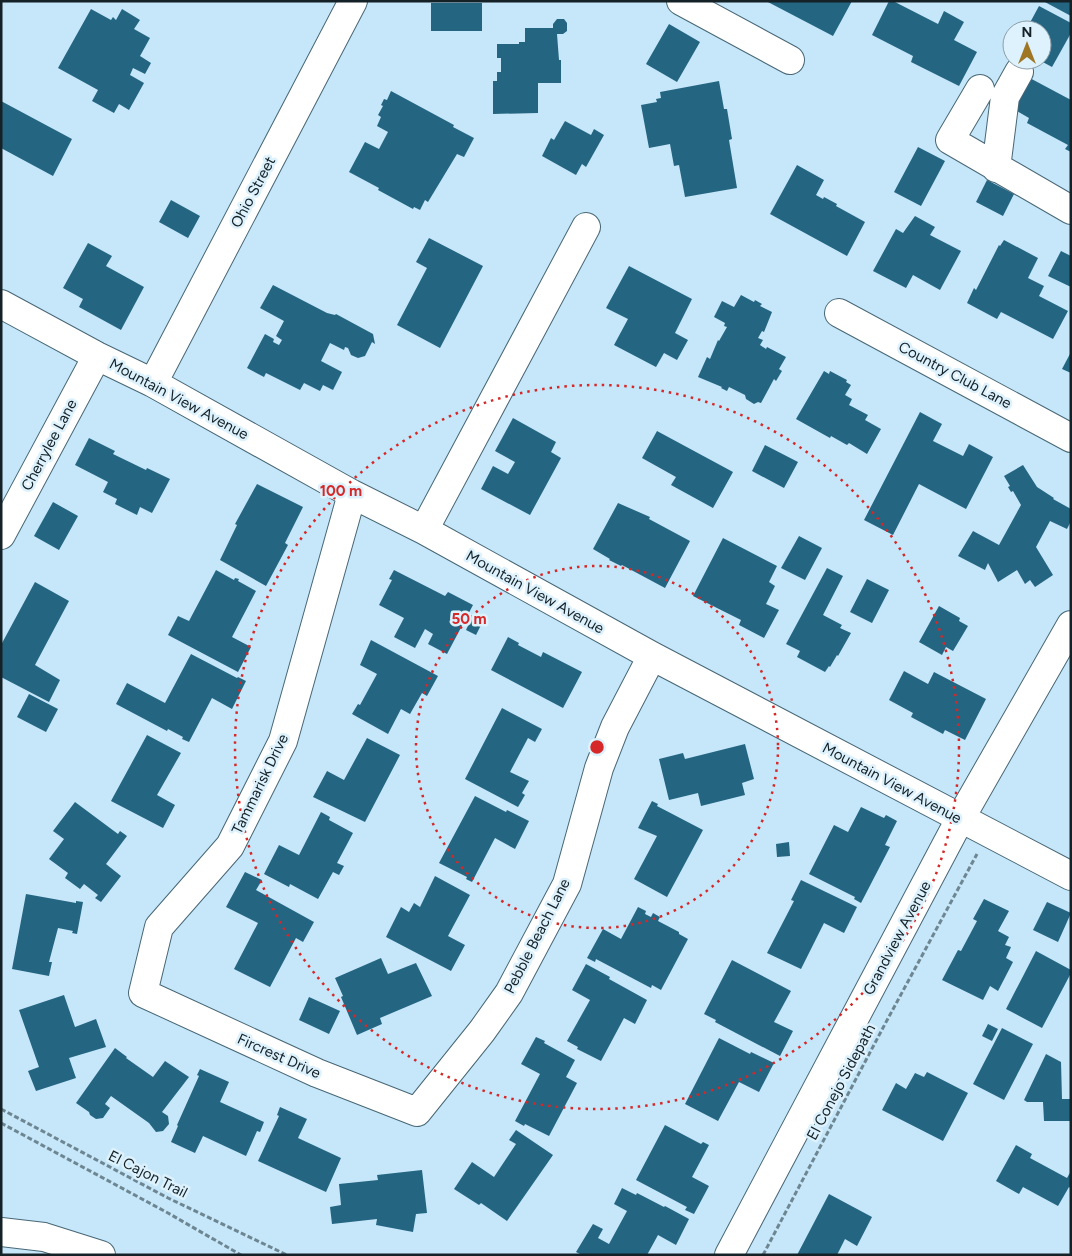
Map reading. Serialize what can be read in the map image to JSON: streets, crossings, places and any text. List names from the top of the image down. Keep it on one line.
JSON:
{"streets":{"street":["Ohio Street","Country Club Lane","Mountain View Avenue","Cherrylee Lane","Tammarisk Drive","Pebble Beach Lane","Grandview Avenue","Fircrest Drive"],"path":["El Conejo Sidepath","El Cajon Trail"]},"crossings":[["Ohio Street","Mountain View Avenue"],["Mountain View Avenue","Cherrylee Lane"],["Mountain View Avenue","Tammarisk Drive"],["Mountain View Avenue","Pebble Beach Lane"],["Mountain View Avenue","Grandview Avenue"],["Tammarisk Drive","Fircrest Drive"],["Pebble Beach Lane","Fircrest Drive"]],"north":"top","rings":["100 m","50 m"]}
